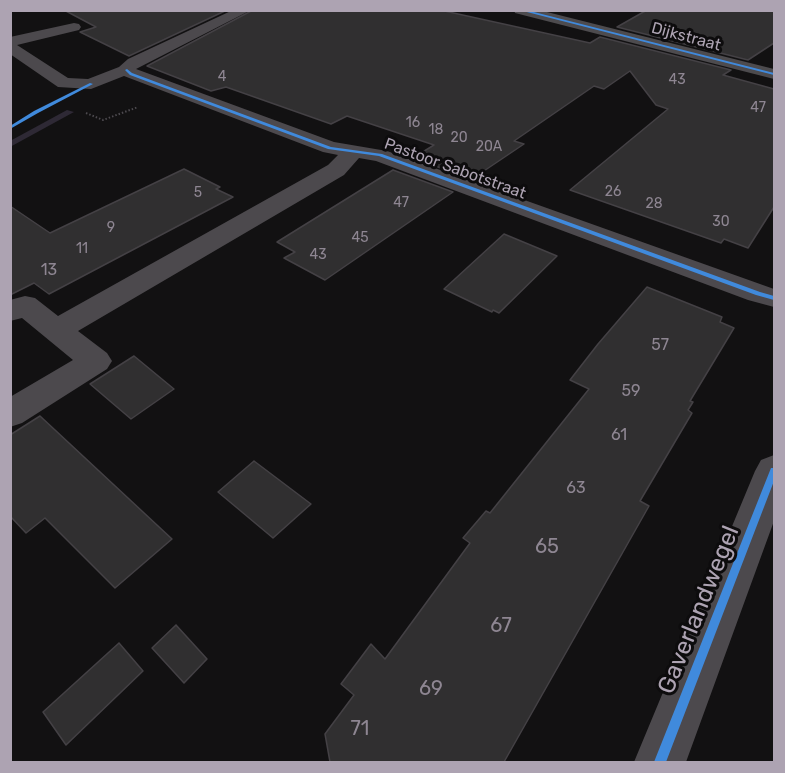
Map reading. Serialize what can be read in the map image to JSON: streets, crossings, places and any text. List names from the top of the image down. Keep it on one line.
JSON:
{"streets":{"main road":["Dijkstraat"],"street":["Pastoor Sabotstraat","Gaverlandwegel"]},"house_numbers":["4","43","47","16","18","20","20A","26","5","47","28","30","9","45","11","43","13","57","59","61","63","65","67","69","71"]}
